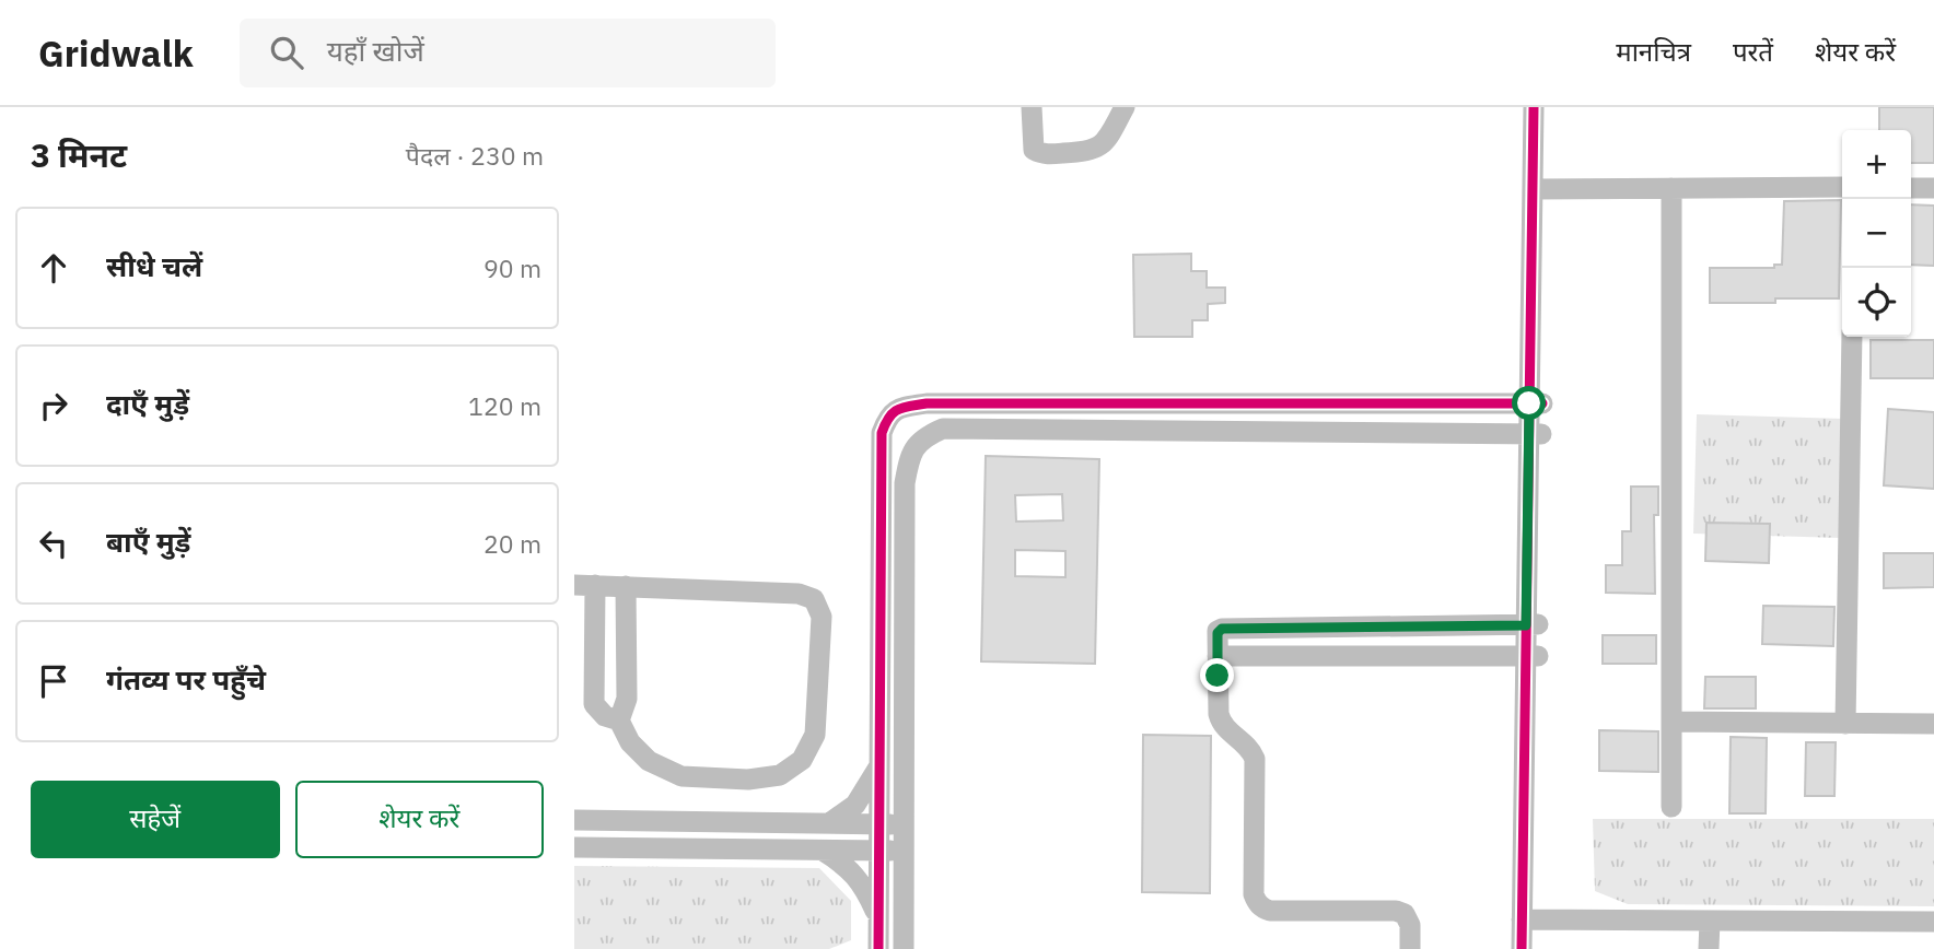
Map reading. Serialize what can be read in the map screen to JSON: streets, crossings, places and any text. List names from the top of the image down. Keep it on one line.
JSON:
{"page":{"header":"Gridwalk","search":"यहाँ खोजें","nav":["मानचित्र","परतें","शेयर करें"],"heading":["3 मिनट","पैदल · 230 m"],"map_buttons":["+","−"],"list":[["सीधे चलें","90 m"],["दाएँ मुड़ें","120 m"],["बाएँ मुड़ें","20 m"],"गंतव्य पर पहुँचे"],"buttons":["सहेजें","शेयर करें"]}}
